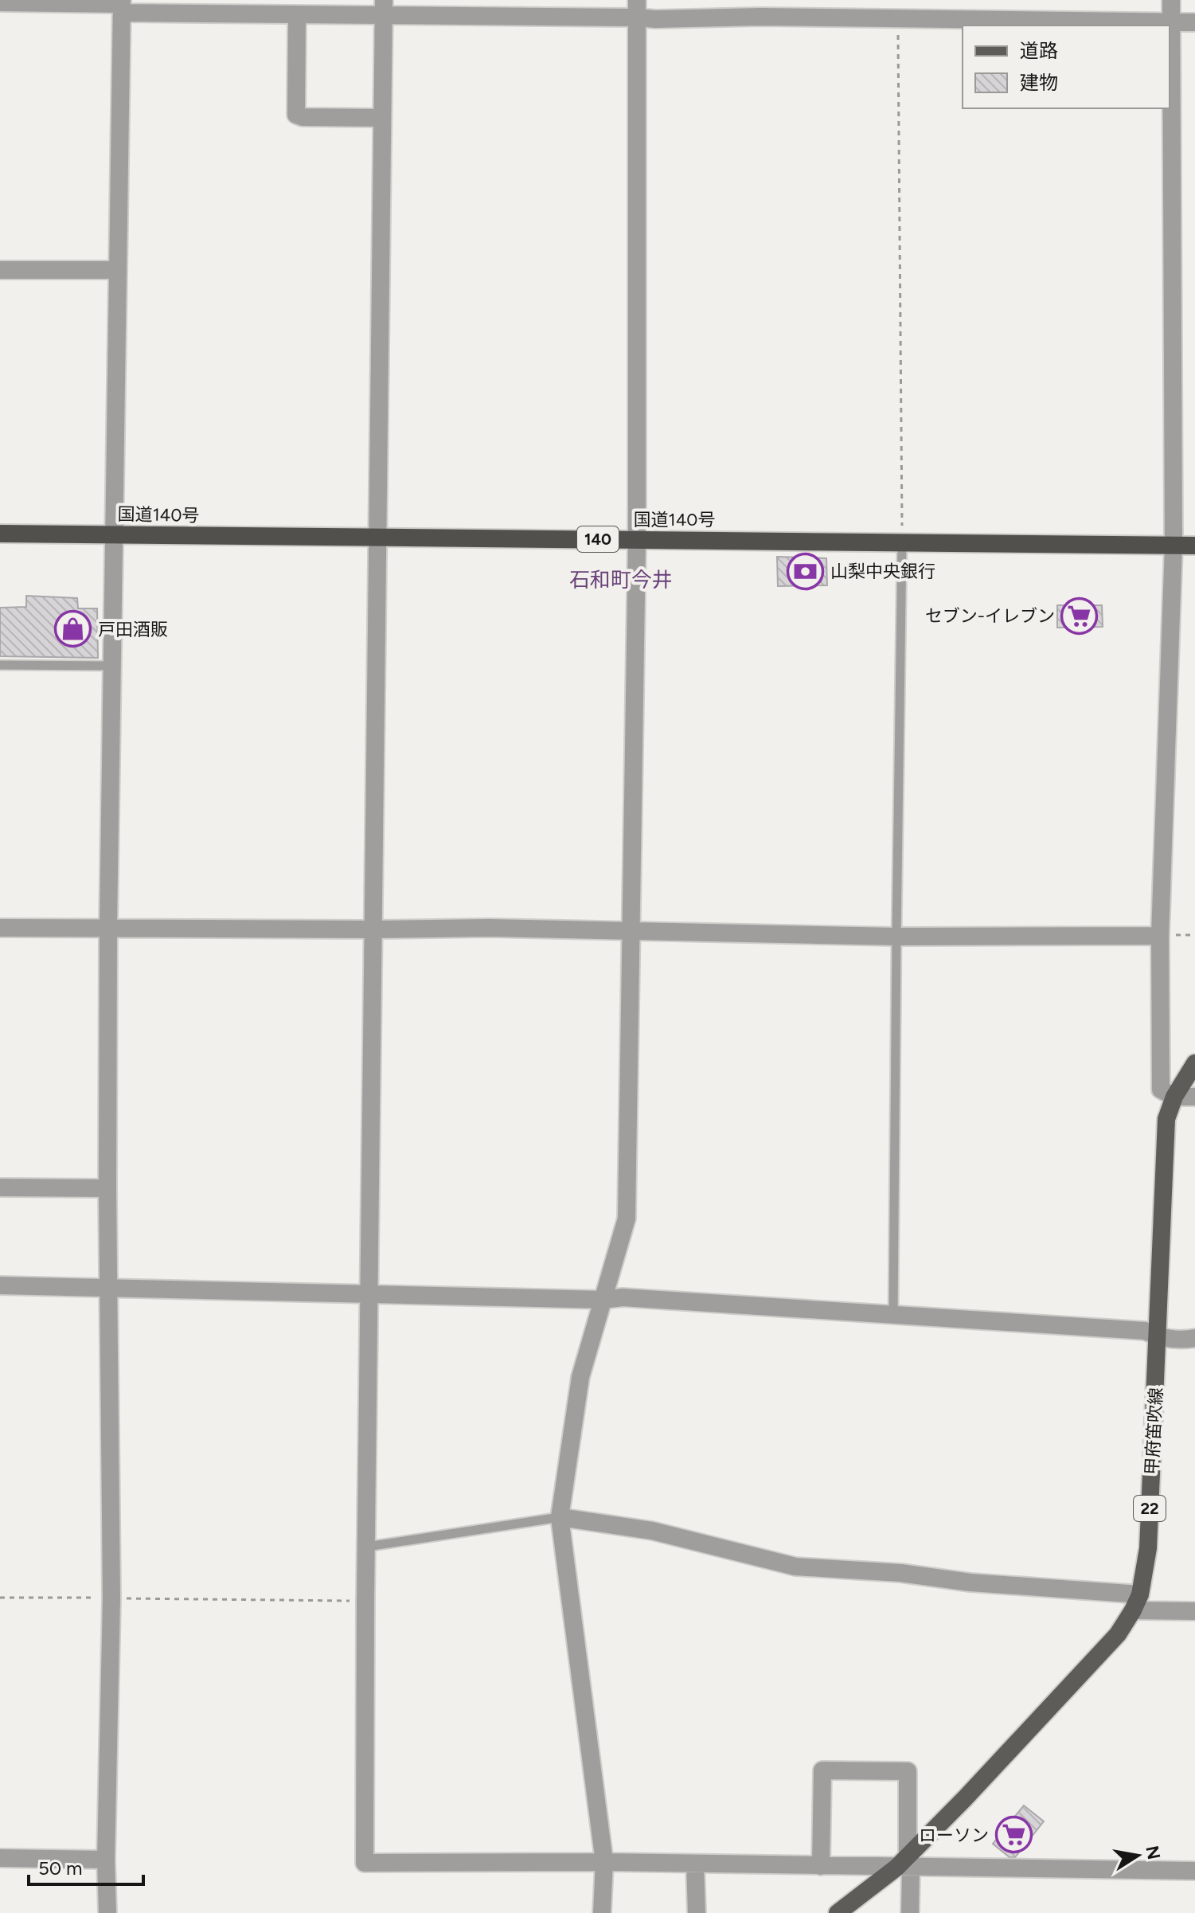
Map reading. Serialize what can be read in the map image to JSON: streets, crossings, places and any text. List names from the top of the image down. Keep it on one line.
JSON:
{"streets":{"highway":["国道140号","140"],"main road":["甲府笛吹線","22"]},"districts":["石和町今井"],"places":{"bank":["山梨中央銀行"],"supermarket":["セブン-イレブン","ローソン"],"shop":["戸田酒販"]},"legend":["道路","建物"],"scale_bar":"50 m","north":"right"}
